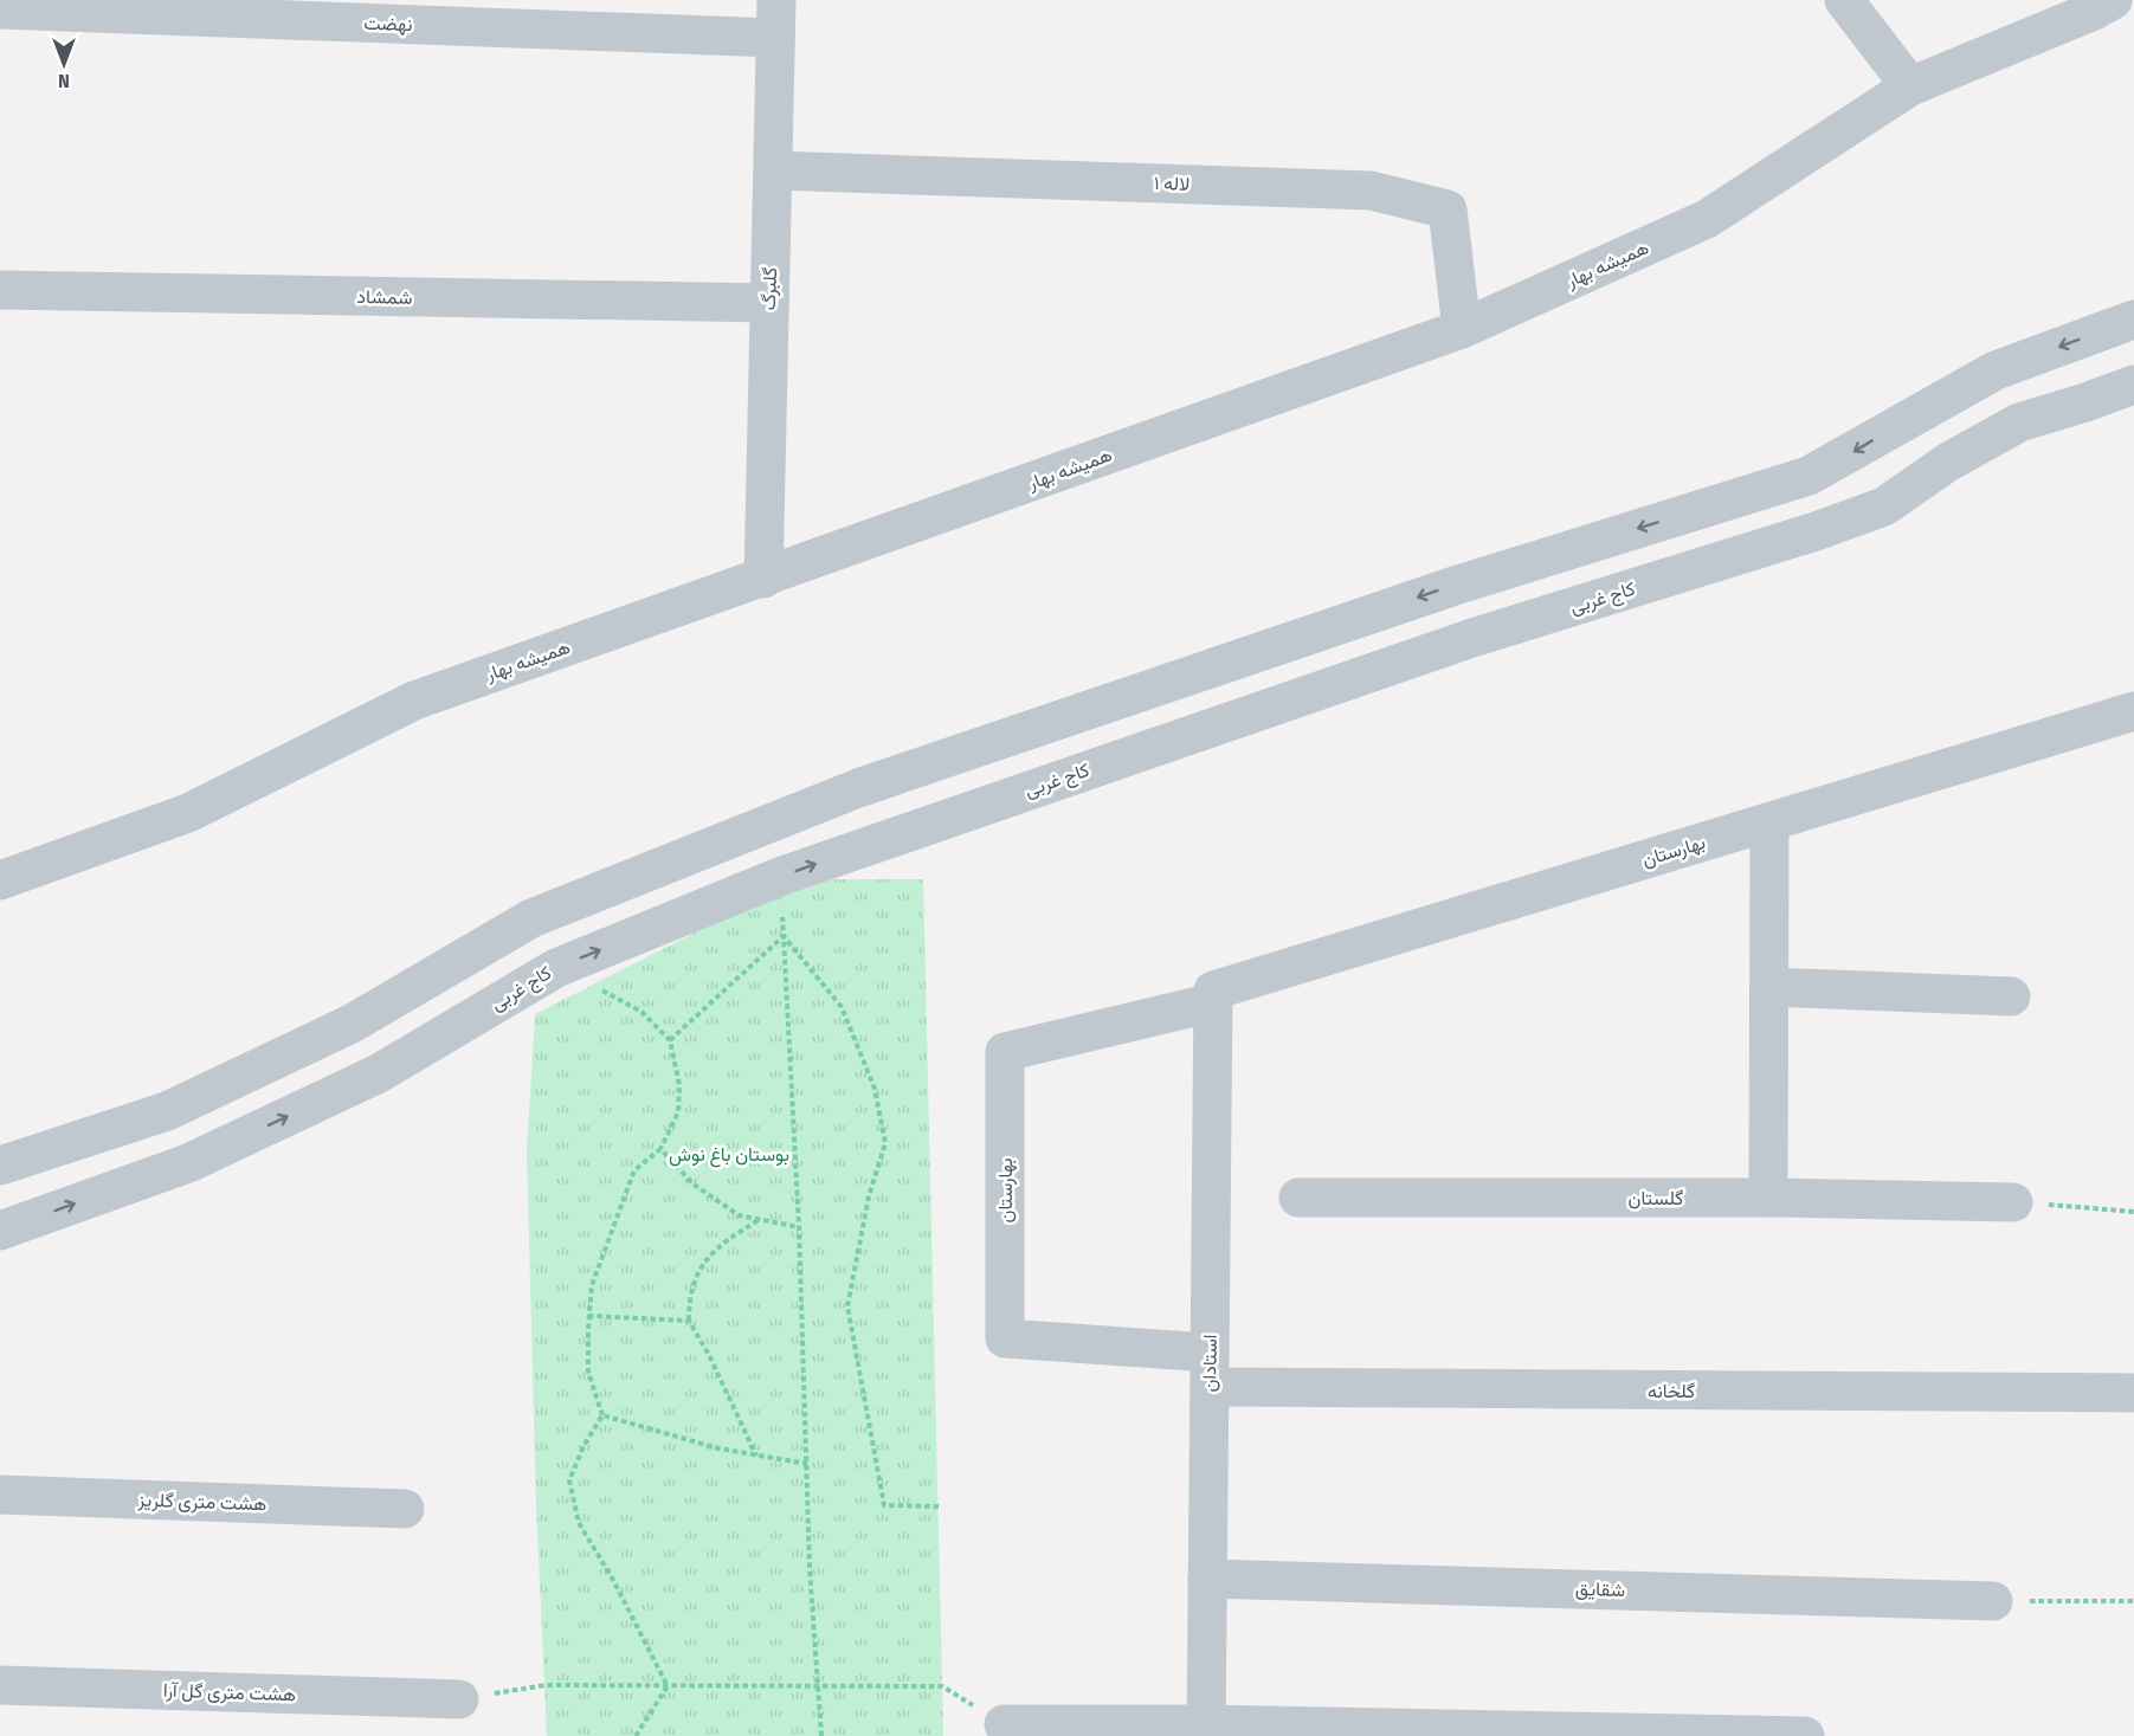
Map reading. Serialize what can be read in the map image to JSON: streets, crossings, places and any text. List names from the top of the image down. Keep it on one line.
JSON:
{"streets":{"street":["نهضت","لاله ۱","همیشه بهار","گلبرگ","شمشاد","کاج غربی","بهارستان","گلستان","استادان","گلخانه","هشت متری گلریز","شقایق","هشت متری گل آرا"]},"crossings":[["نهضت","گلبرگ"],["لاله ۱","همیشه بهار"],["لاله ۱","گلبرگ"],["همیشه بهار","گلبرگ"],["گلبرگ","شمشاد"],["بهارستان","استادان"],["بهارستان","گلخانه"],["استادان","گلخانه"],["استادان","شقایق"]],"parks":["بوستان باغ نوش"],"north":"bottom"}
